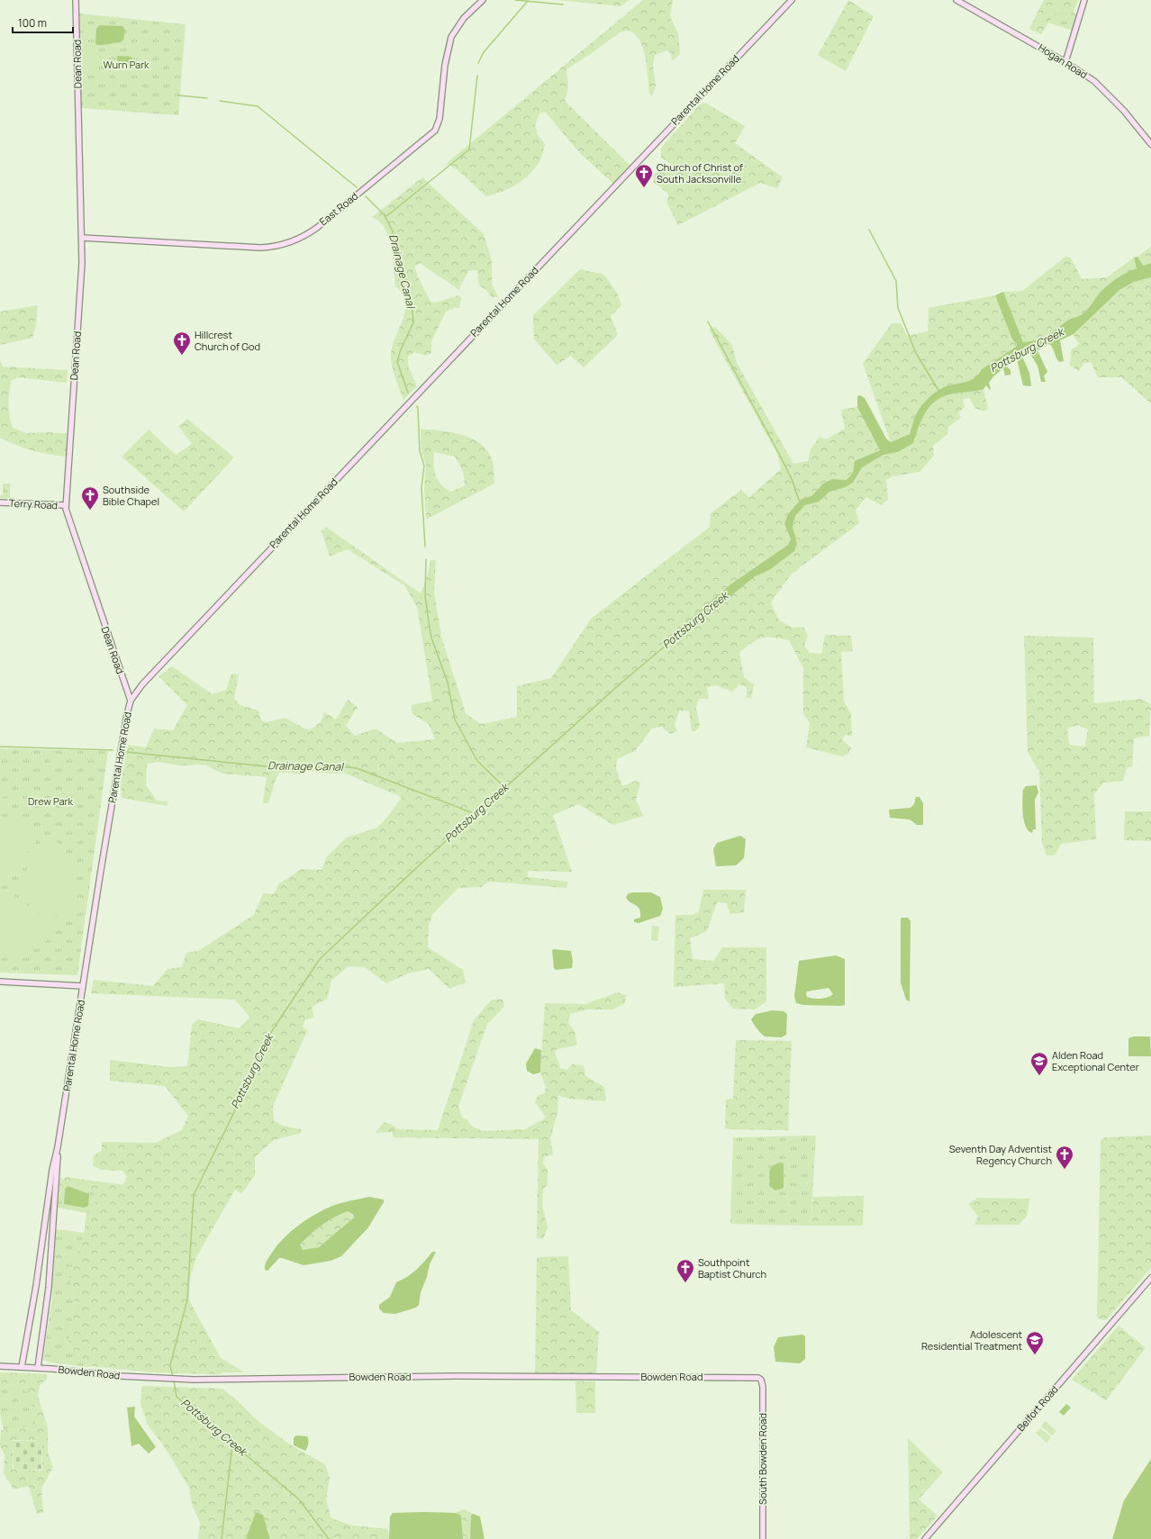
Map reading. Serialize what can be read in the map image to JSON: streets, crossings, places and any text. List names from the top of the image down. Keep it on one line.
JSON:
{"streets":{"main road":["Hogan Road","Dean Road","Parental Home Road","East Road","Terry Road","Bowden Road","Belfort Road","South Bowden Road"]},"crossings":[["Dean Road","Parental Home Road"],["Dean Road","East Road"],["Dean Road","Terry Road"],["Parental Home Road","Bowden Road"],["Bowden Road","South Bowden Road"]],"water":["Drainage Canal","Pottsburg Creek"],"parks":["Wurn Park","Drew Park"],"places":{"church":["Church of Christ of South Jacksonville","Hillcrest Church of God","Southside Bible Chapel","Seventh Day Adventist Regency Church","Southpoint Baptist Church"],"school or university":["Alden Road Exceptional Center","Adolescent Residential Treatment"]},"scale_bar":"100 m"}
